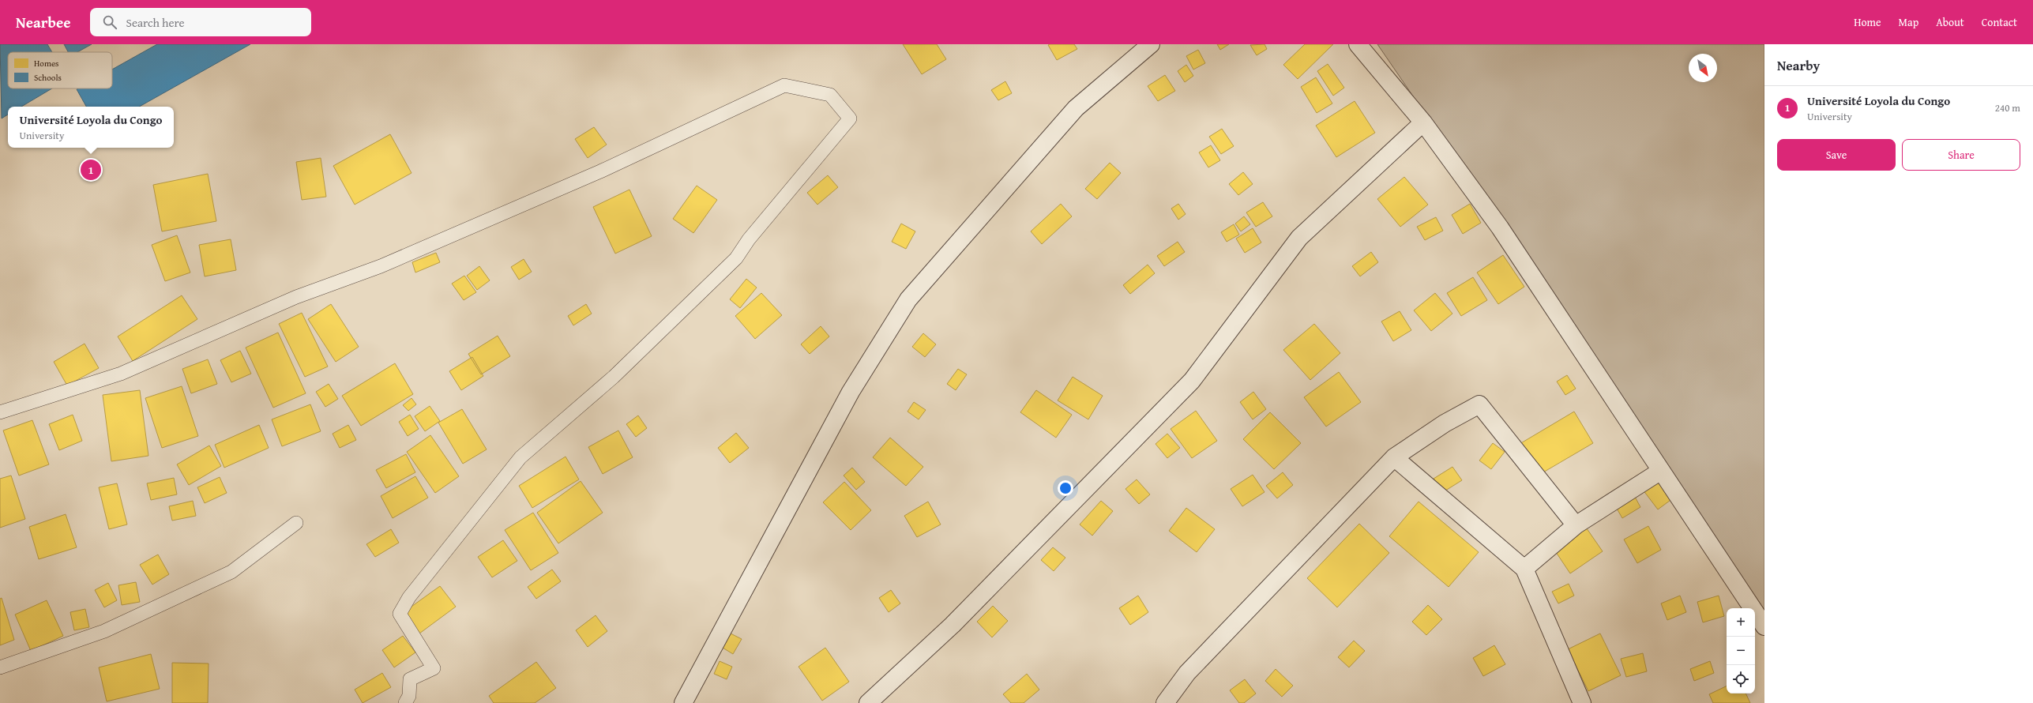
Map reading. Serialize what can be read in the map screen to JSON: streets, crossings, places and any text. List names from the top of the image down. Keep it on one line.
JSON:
{"legend":["Homes","Schools"],"north":"bottom right","page":{"header":"Nearbee","search":"Search here","nav":["Home","Map","About","Contact"],"heading":"Nearby","list":[{"mark":"1","name":"Université Loyola du Congo","note":"University","value":"240 m"}],"popup":["Université Loyola du Congo","University"],"buttons":["Save","Share"],"pins":"1","map_buttons":["+","−"]}}
